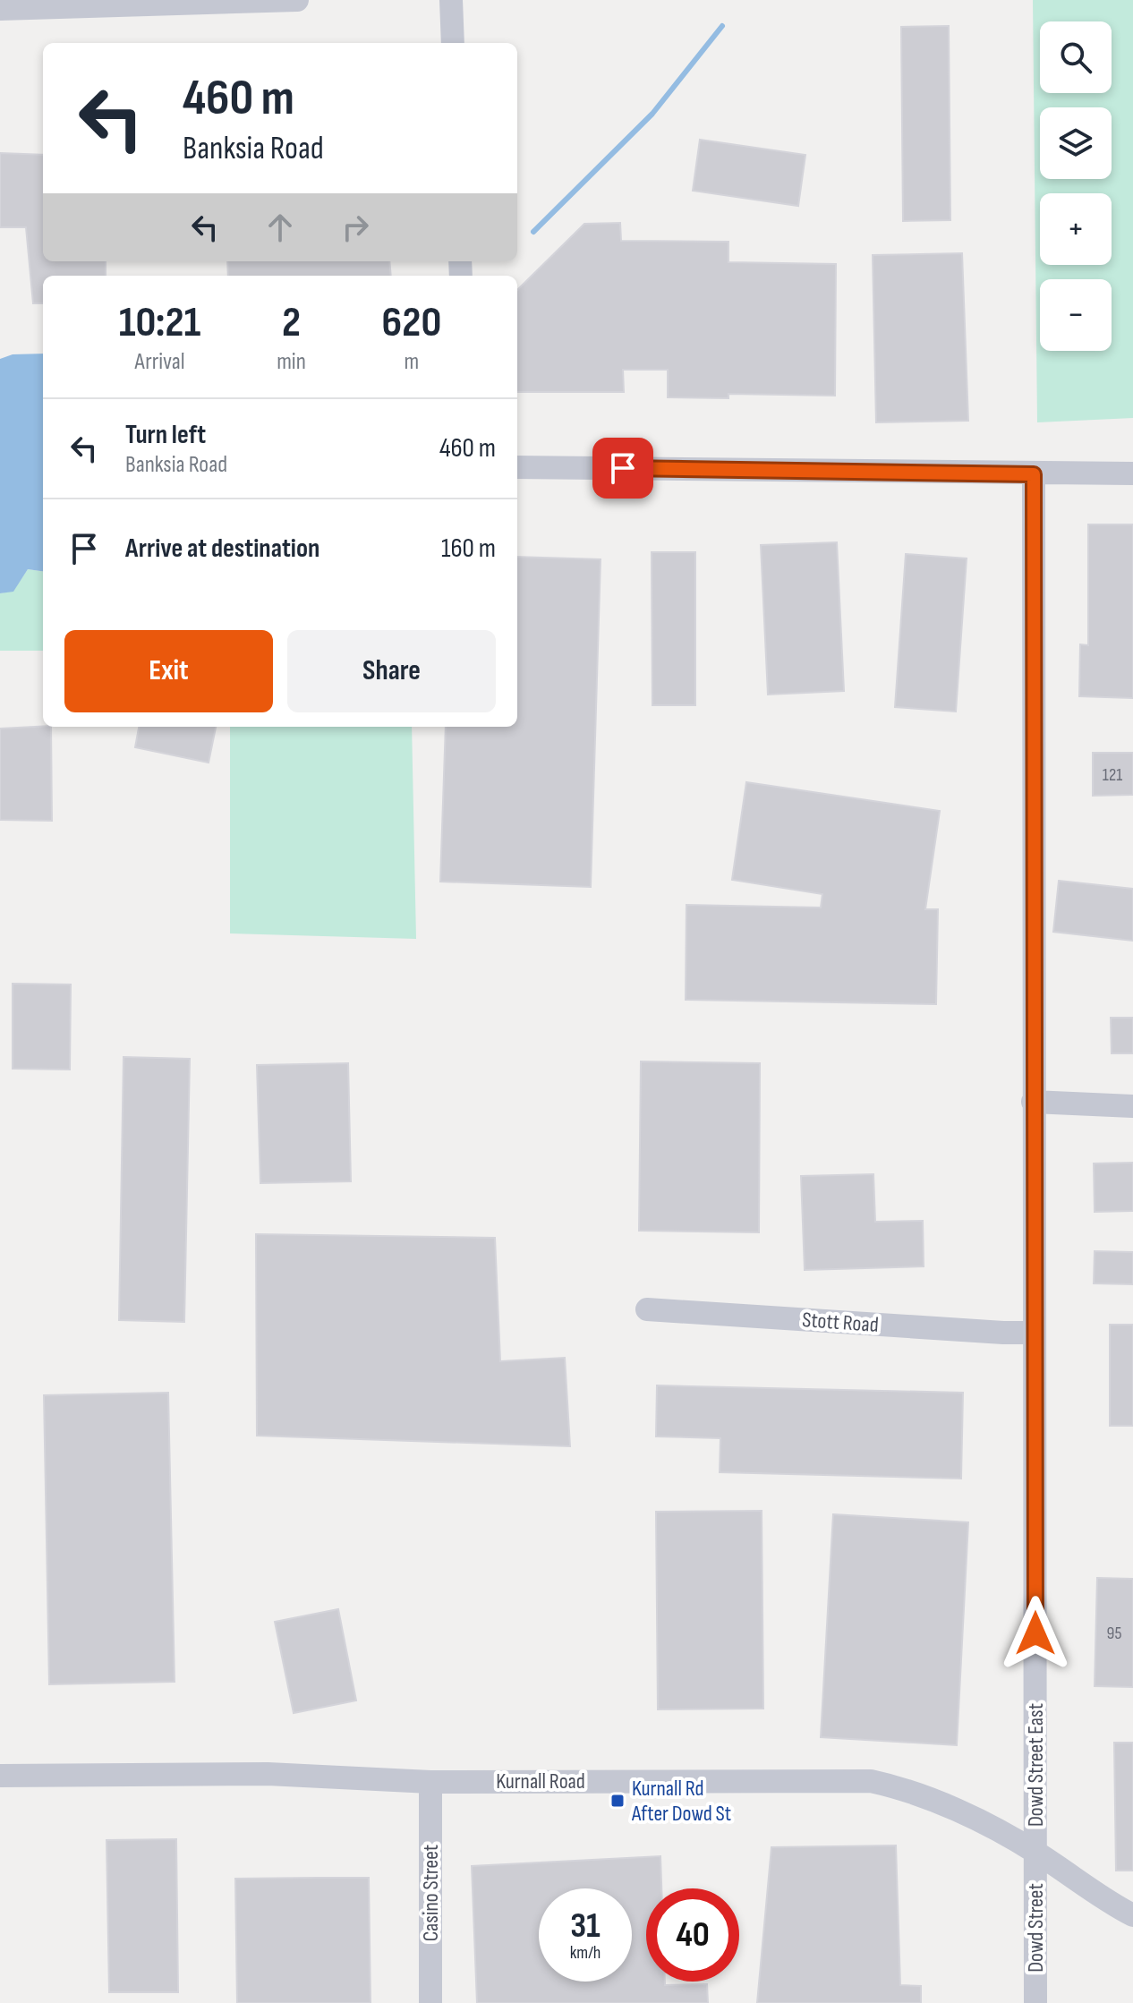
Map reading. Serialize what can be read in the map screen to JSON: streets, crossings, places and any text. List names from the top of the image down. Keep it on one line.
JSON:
{"streets":{"street":["Stott Road","Dowd Street East","Kurnall Road","Casino Street","Dowd Street"]},"crossings":[["Stott Road","Dowd Street East"],["Dowd Street East","Kurnall Road"],["Dowd Street East","Dowd Street"],["Kurnall Road","Casino Street"],["Kurnall Road","Dowd Street"]],"places":{"transit":["Kurnall Rd After Dowd St"]},"house_numbers":["121","95"],"page":{"map_buttons":["+","−"],"turn":["460 m","Banksia Road"],"eta":["10:21","Arrival","2","min","620","m"],"list":[{"name":"Turn left","note":"Banksia Road","value":"460 m"},{"name":"Arrive at destination","value":"160 m"}],"buttons":["Exit","Share"],"speed":"31 km/h","limit":"40"}}
